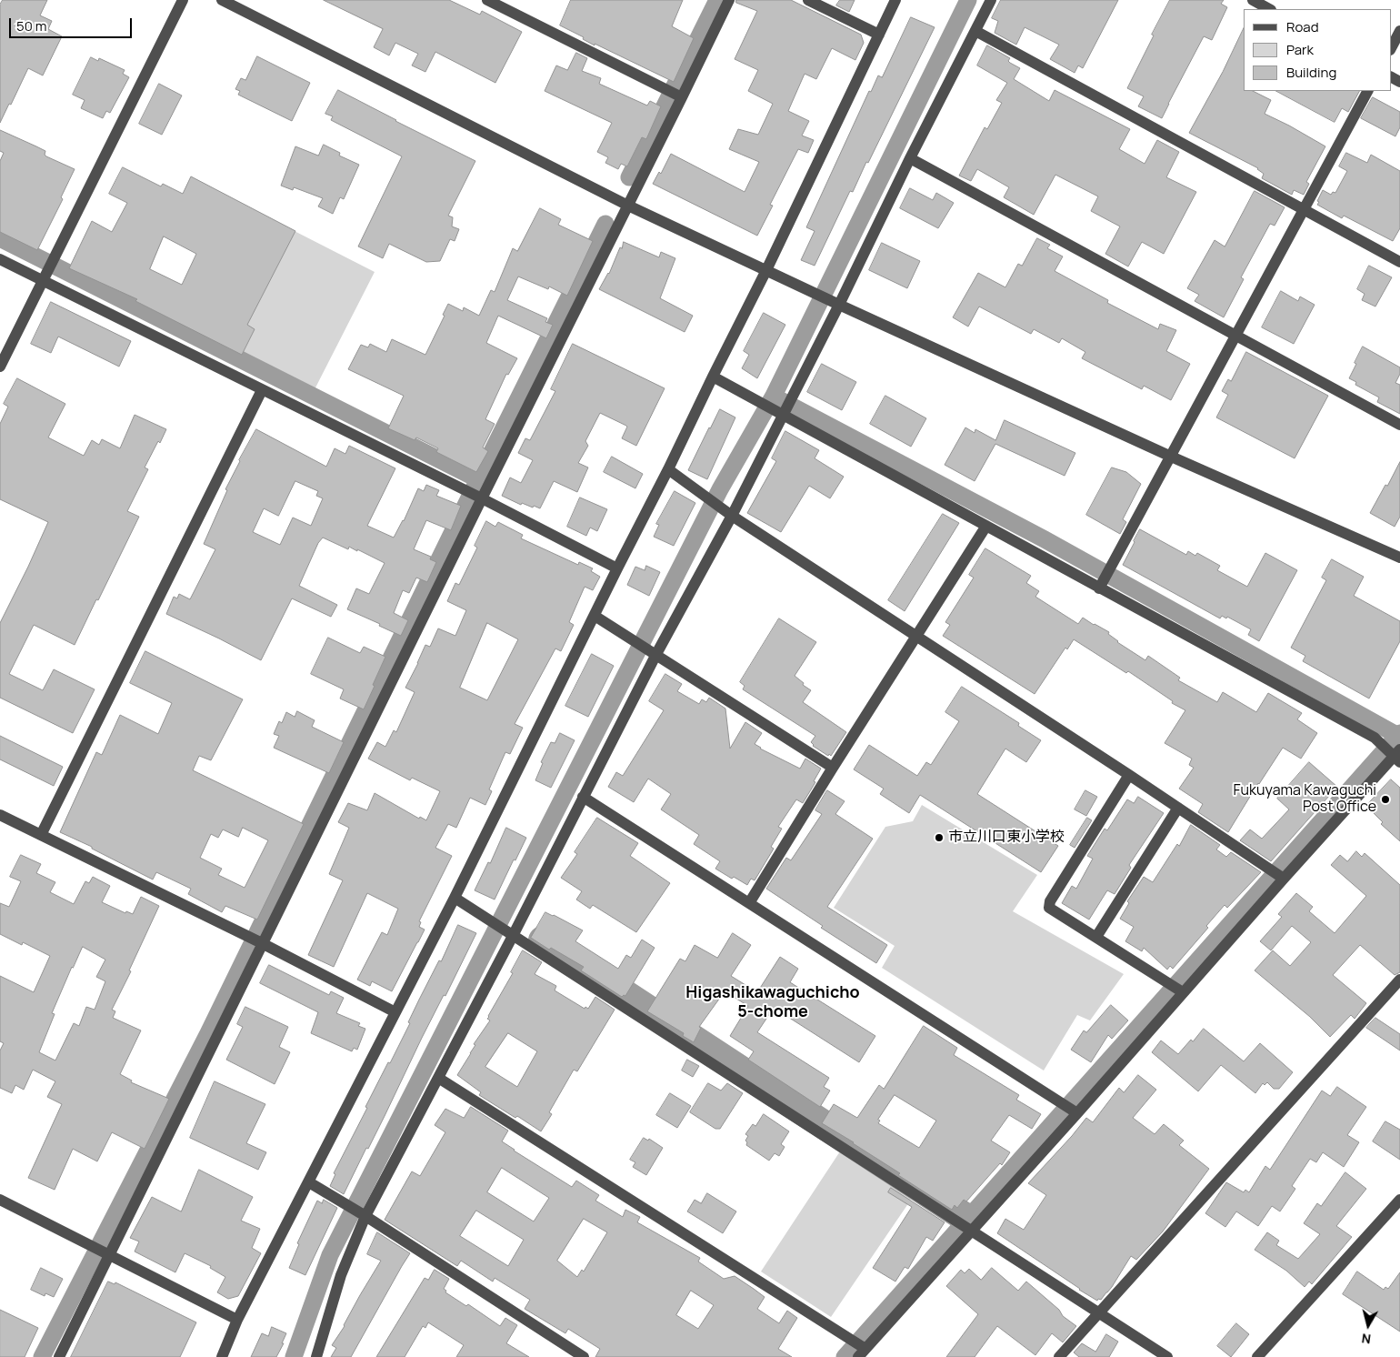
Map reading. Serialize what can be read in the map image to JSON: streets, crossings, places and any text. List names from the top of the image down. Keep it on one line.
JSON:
{"districts":["Higashikawaguchicho 5-chome"],"places":["Fukuyama Kawaguchi Post Office","市立川口東小学校"],"legend":["Road","Park","Building"],"scale_bar":"50 m","north":"bottom"}
